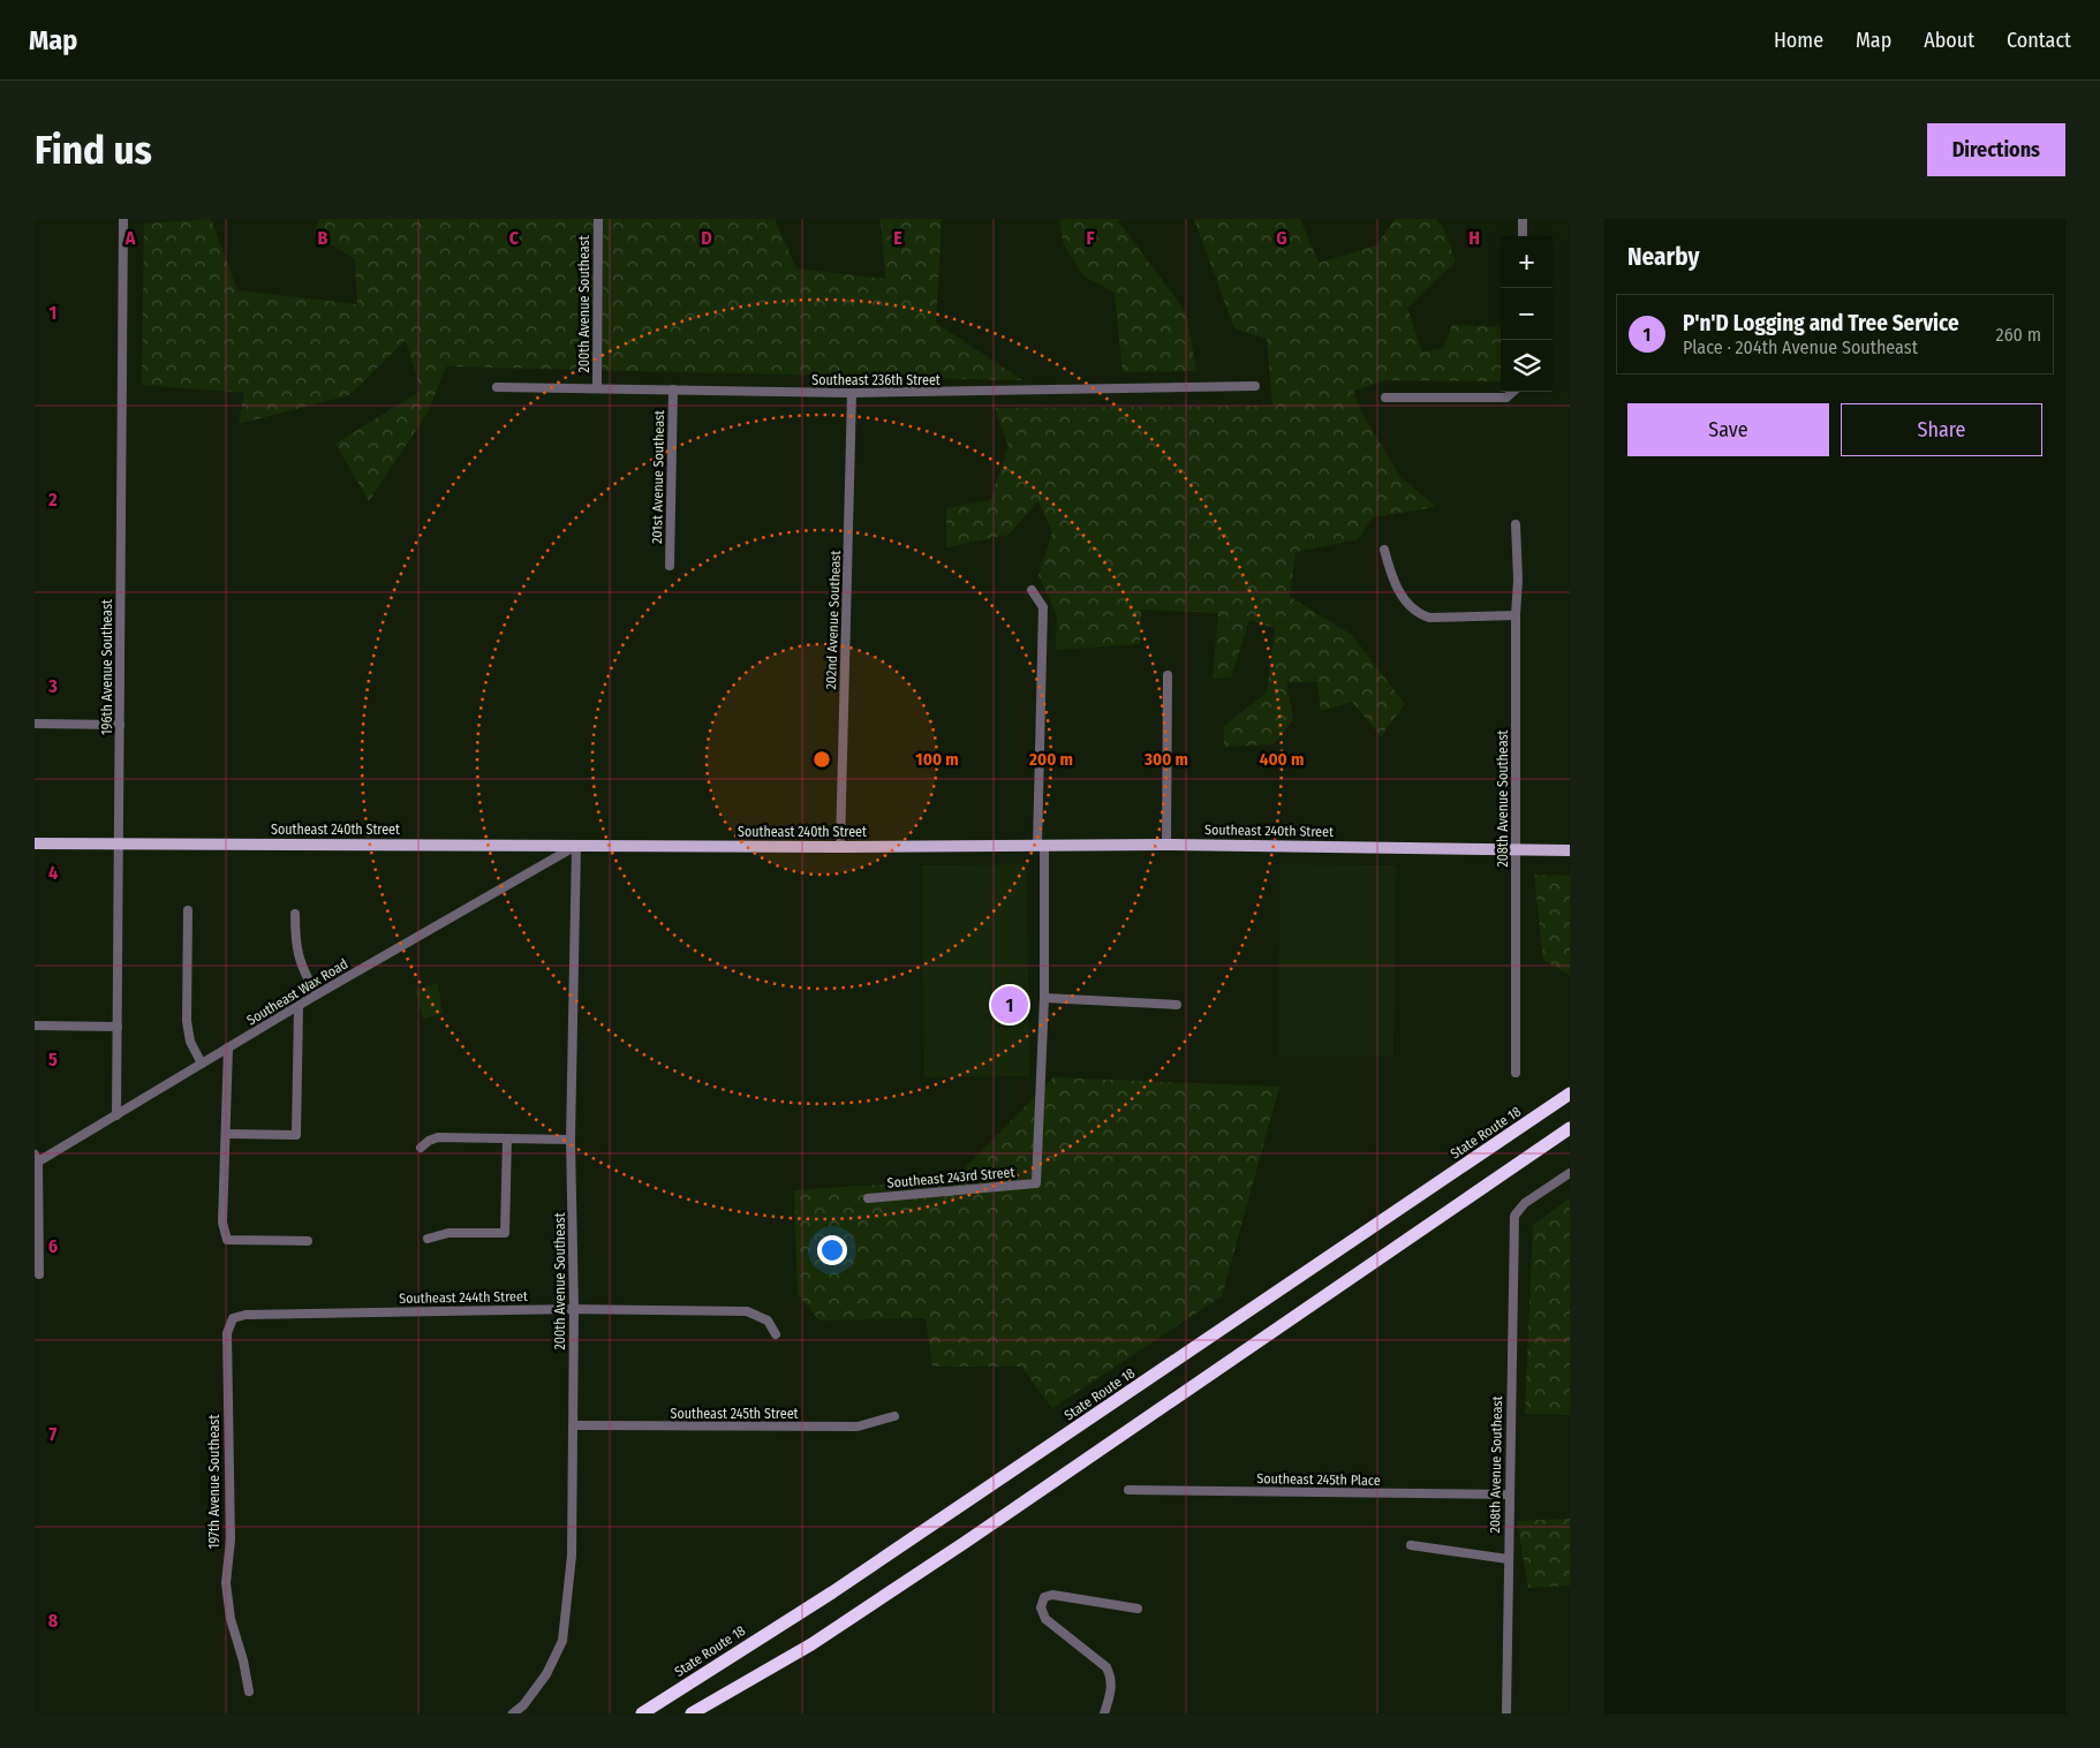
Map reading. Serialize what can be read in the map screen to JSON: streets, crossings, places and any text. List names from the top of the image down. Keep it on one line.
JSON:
{"streets":{"highway":["State Route 18"],"main road":["Southeast 240th Street"],"street":["200th Avenue Southeast","Southeast 236th Street","201st Avenue Southeast","202nd Avenue Southeast","196th Avenue Southeast","208th Avenue Southeast","Southeast Wax Road","Southeast 243rd Street","Southeast 244th Street","Southeast 245th Street","Southeast 245th Place","197th Avenue Southeast"]},"crossings":[["200th Avenue Southeast","Southeast 236th Street"],["200th Avenue Southeast","Southeast 240th Street"],["200th Avenue Southeast","Southeast Wax Road"],["200th Avenue Southeast","Southeast 244th Street"],["200th Avenue Southeast","Southeast 245th Street"],["Southeast 236th Street","201st Avenue Southeast"],["Southeast 236th Street","202nd Avenue Southeast"],["202nd Avenue Southeast","Southeast 240th Street"],["196th Avenue Southeast","Southeast 240th Street"],["196th Avenue Southeast","Southeast Wax Road"],["208th Avenue Southeast","Southeast 240th Street"],["208th Avenue Southeast","Southeast 245th Place"],["Southeast 240th Street","Southeast Wax Road"],["Southeast 244th Street","197th Avenue Southeast"]],"page":{"header":"Map","nav":["Home","Map","About","Contact"],"buttons":["Directions",["Save","Share"]],"title":"Find us","heading":"Nearby","map_buttons":["+","−"],"list":[{"mark":"1","name":"P'n'D Logging and Tree Service","note":"Place · 204th Avenue Southeast","value":"260 m"}],"pins":"1"},"grid":{"columns":["A","B","C","D","E","F","G","H"],"rows":["1","2","3","4","5","6","7","8"]},"rings":["100 m","200 m","300 m","400 m"]}
